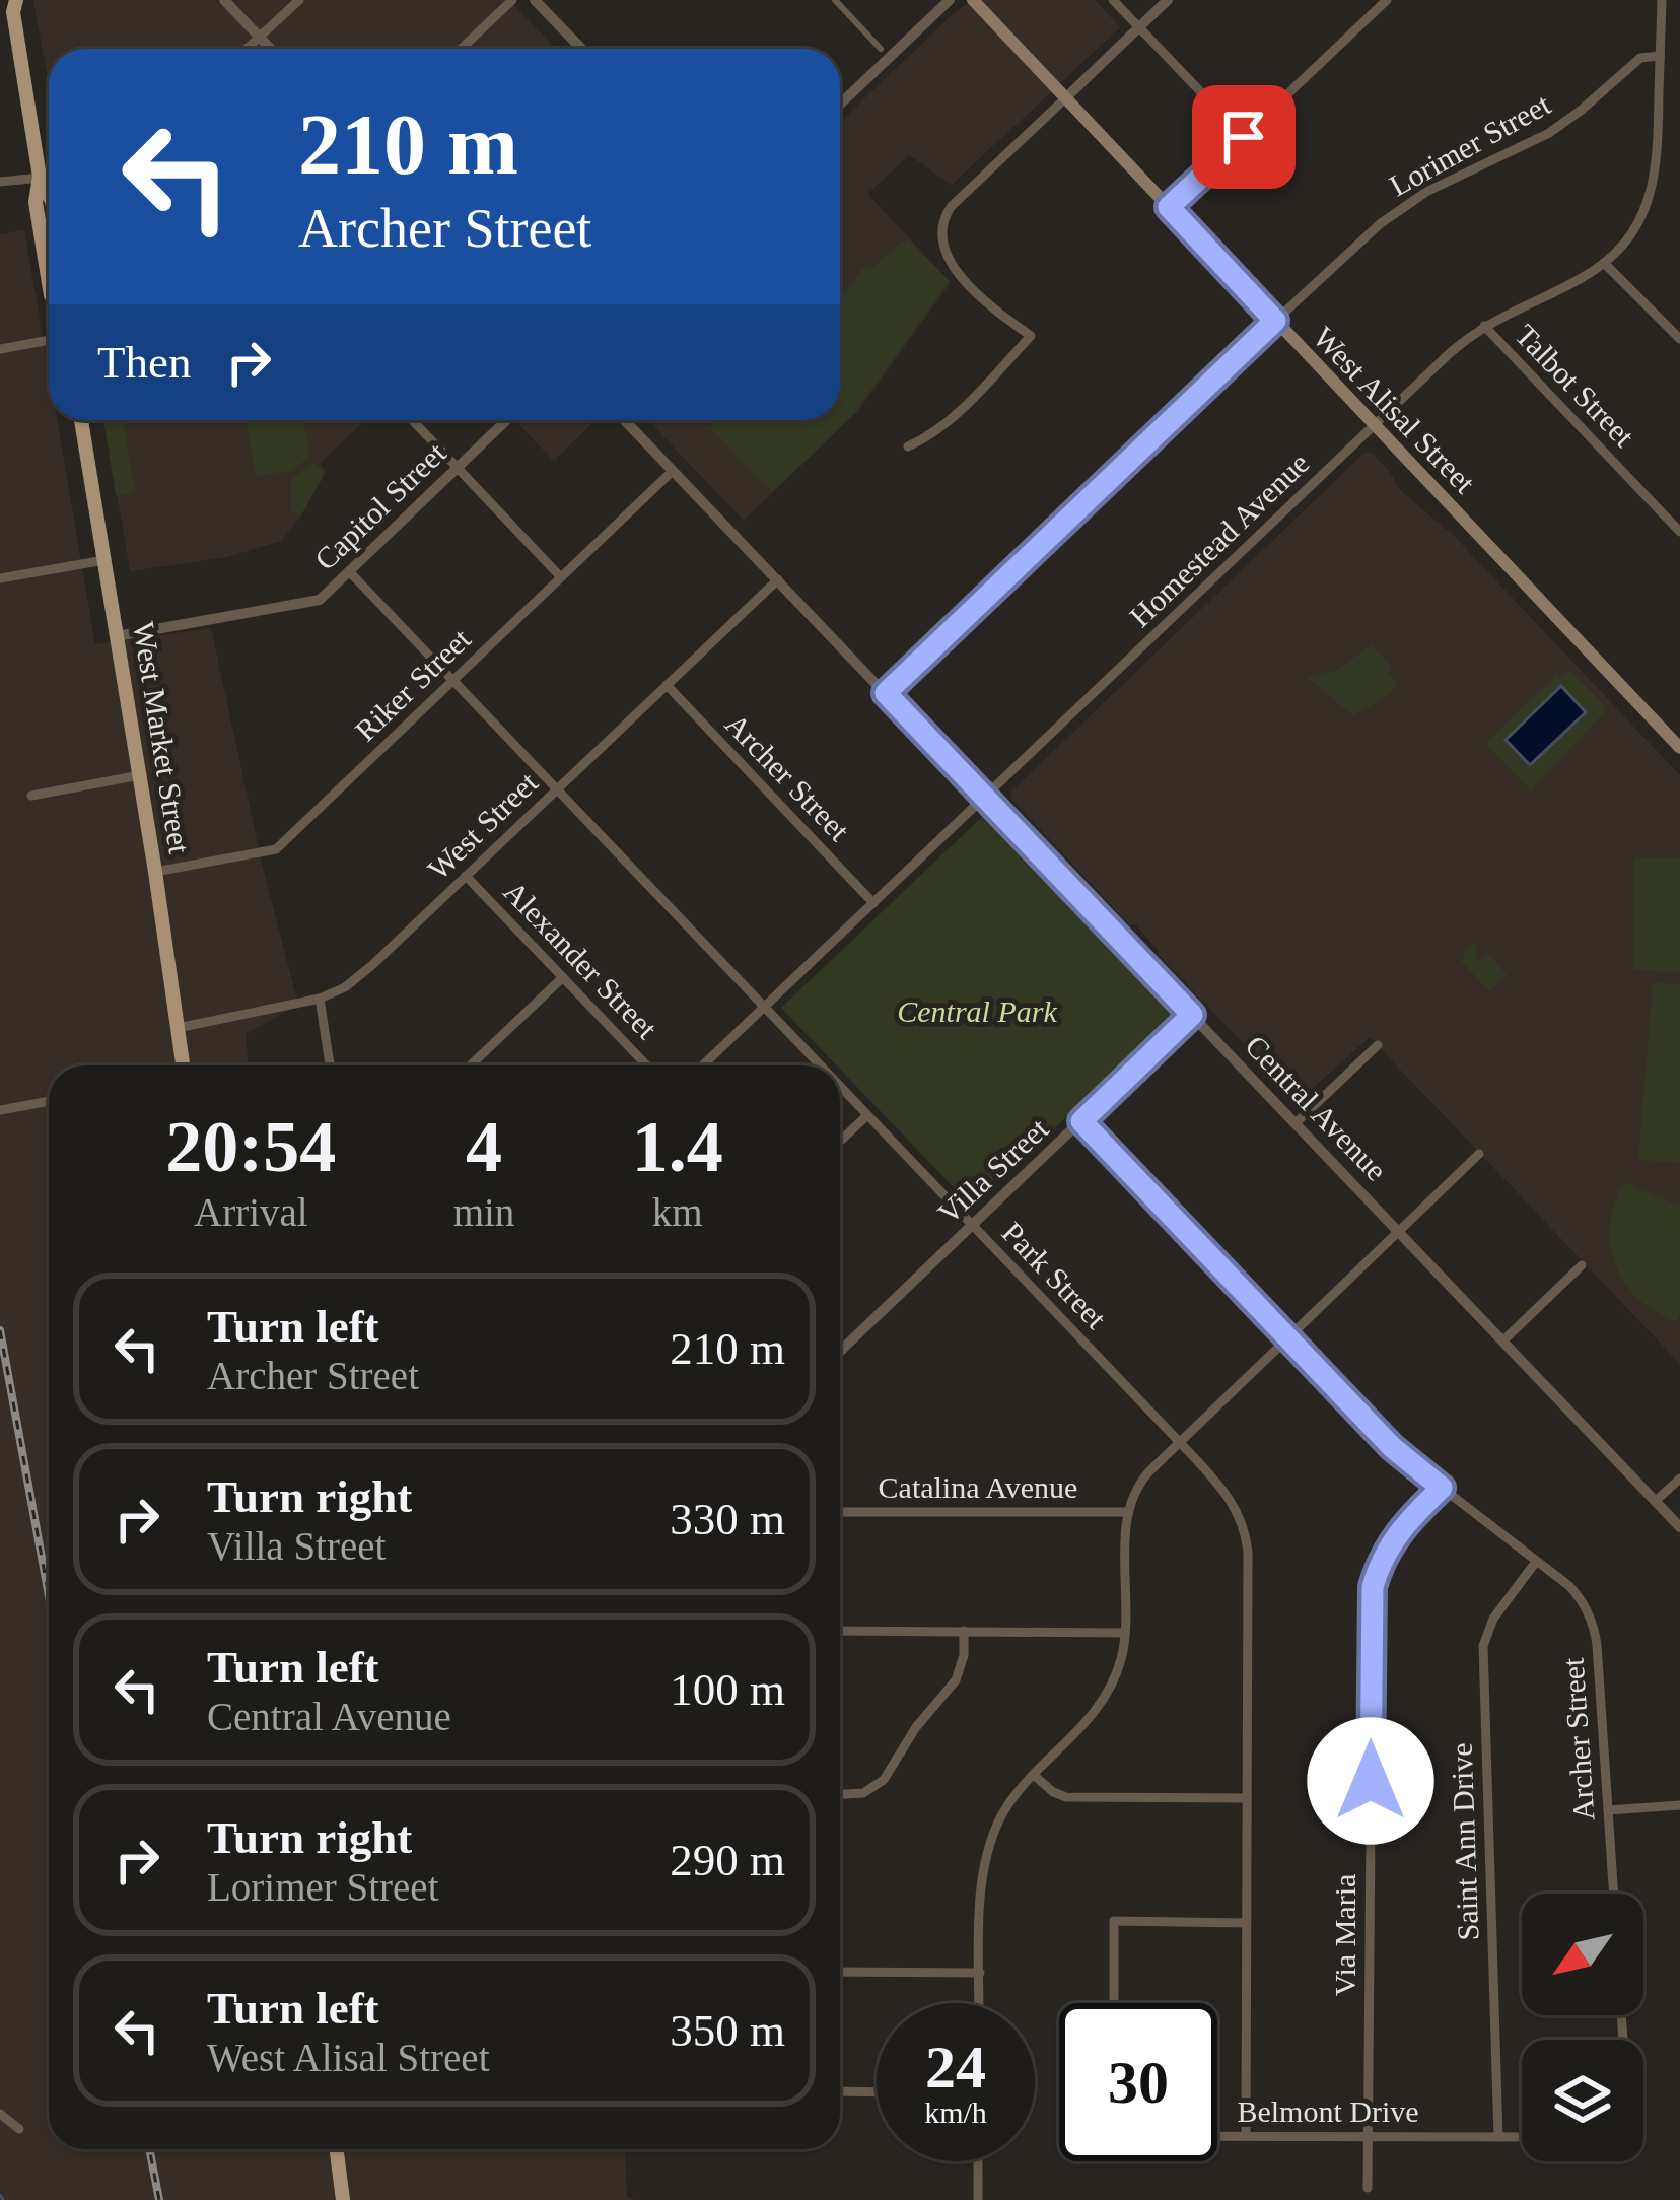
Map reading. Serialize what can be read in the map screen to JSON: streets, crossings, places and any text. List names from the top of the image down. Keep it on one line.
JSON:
{"streets":{"main road":["West Alisal Street","West Market Street"],"street":["Lorimer Street","Talbot Street","Capitol Street","Homestead Avenue","Riker Street","Archer Street","West Street","Alexander Street","Central Avenue","Villa Street","Park Street","Catalina Avenue","Saint Ann Drive","Via Maria","Belmont Drive"]},"crossings":[["Lorimer Street","West Alisal Street"],["Lorimer Street","Homestead Avenue"],["Lorimer Street","Central Avenue"],["Talbot Street","Homestead Avenue"],["West Alisal Street","Homestead Avenue"],["Capitol Street","West Market Street"],["Capitol Street","Park Street"],["Homestead Avenue","Archer Street"],["Homestead Avenue","Central Avenue"],["Homestead Avenue","Park Street"],["Riker Street","West Market Street"],["Riker Street","Central Avenue"],["Riker Street","Park Street"],["West Market Street","West Street"],["Archer Street","West Street"],["Archer Street","Villa Street"],["Archer Street","Saint Ann Drive"],["Archer Street","Via Maria"],["West Street","Alexander Street"],["West Street","Central Avenue"],["West Street","Park Street"],["Central Avenue","Villa Street"],["Villa Street","Park Street"],["Park Street","Belmont Drive"],["Saint Ann Drive","Belmont Drive"],["Via Maria","Belmont Drive"]],"parks":["Central Park"],"north":"bottom left","page":{"turn":["210 m","Archer Street"],"then":"Then","eta":["20:54","Arrival","4","min","1.4","km"],"list":[{"name":"Turn left","note":"Archer Street","value":"210 m"},{"name":"Turn right","note":"Villa Street","value":"330 m"},{"name":"Turn left","note":"Central Avenue","value":"100 m"},{"name":"Turn right","note":"Lorimer Street","value":"290 m"},{"name":"Turn left","note":"West Alisal Street","value":"350 m"}],"speed":"24 km/h","limit":"30"}}
